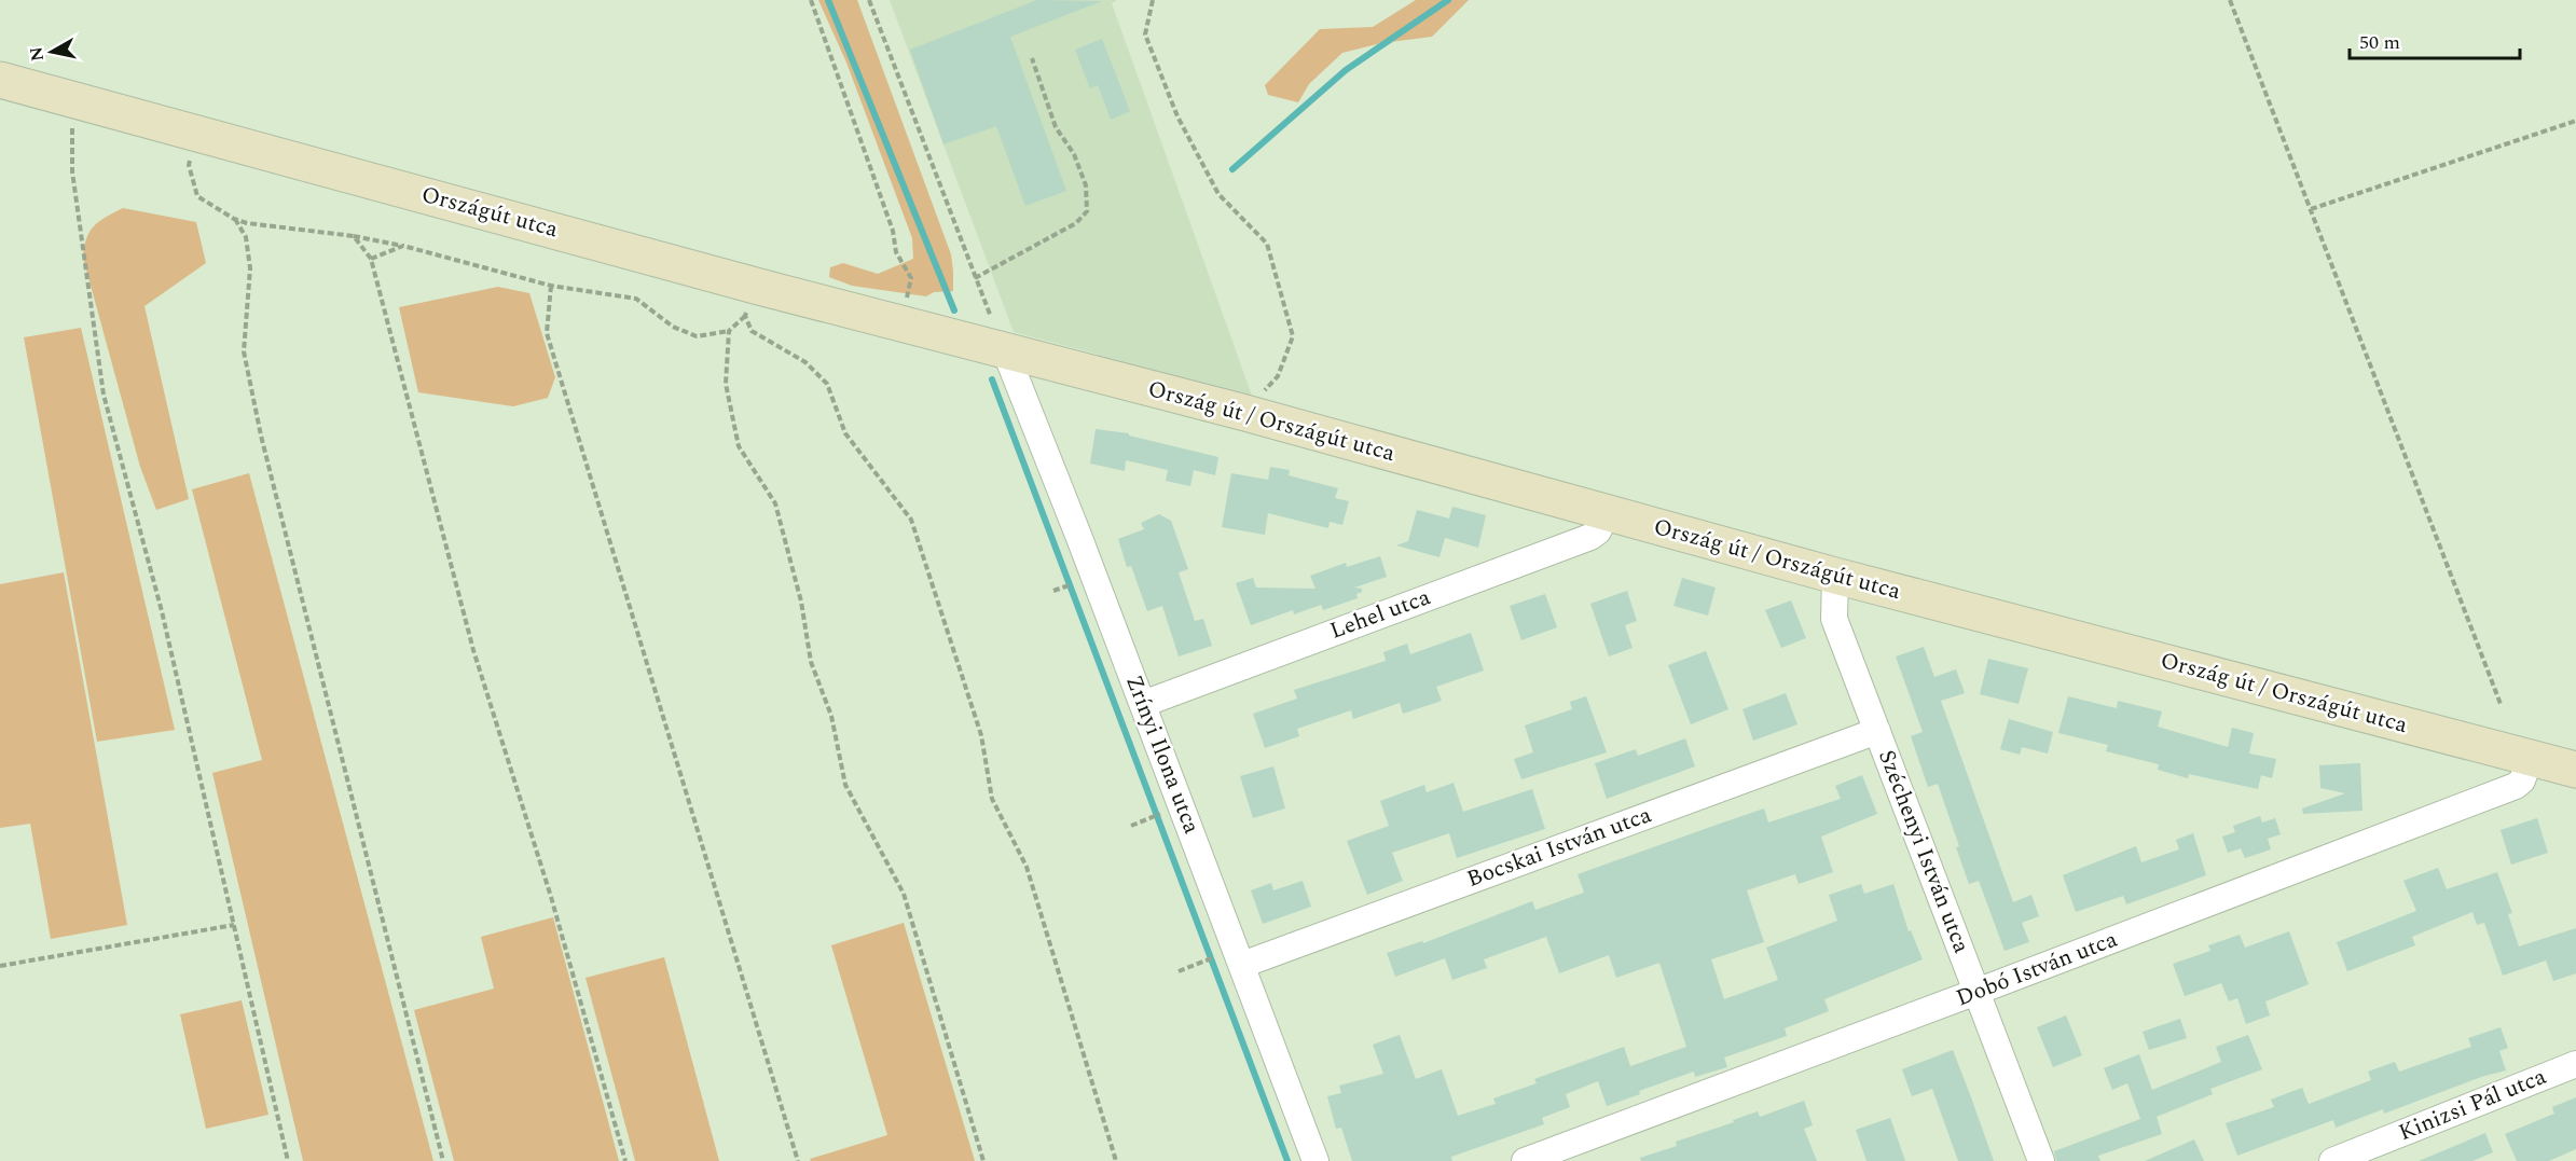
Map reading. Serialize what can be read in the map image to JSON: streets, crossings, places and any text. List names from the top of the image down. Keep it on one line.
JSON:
{"streets":{"main road":["Országút utca","Ország út / Országút utca"],"street":["Lehel utca","Zrínyi Ilona utca","Bocskai István utca","Széchenyi István utca","Dobó István utca","Kinizsi Pál utca"]},"crossings":[["Országút utca","Ország út / Országút utca"],["Országút utca","Zrínyi Ilona utca"],["Ország út / Országút utca","Lehel utca"],["Ország út / Országút utca","Zrínyi Ilona utca"],["Ország út / Országút utca","Széchenyi István utca"],["Ország út / Országút utca","Dobó István utca"],["Lehel utca","Zrínyi Ilona utca"],["Zrínyi Ilona utca","Bocskai István utca"],["Bocskai István utca","Széchenyi István utca"],["Széchenyi István utca","Dobó István utca"]],"scale_bar":"50 m","north":"left"}
